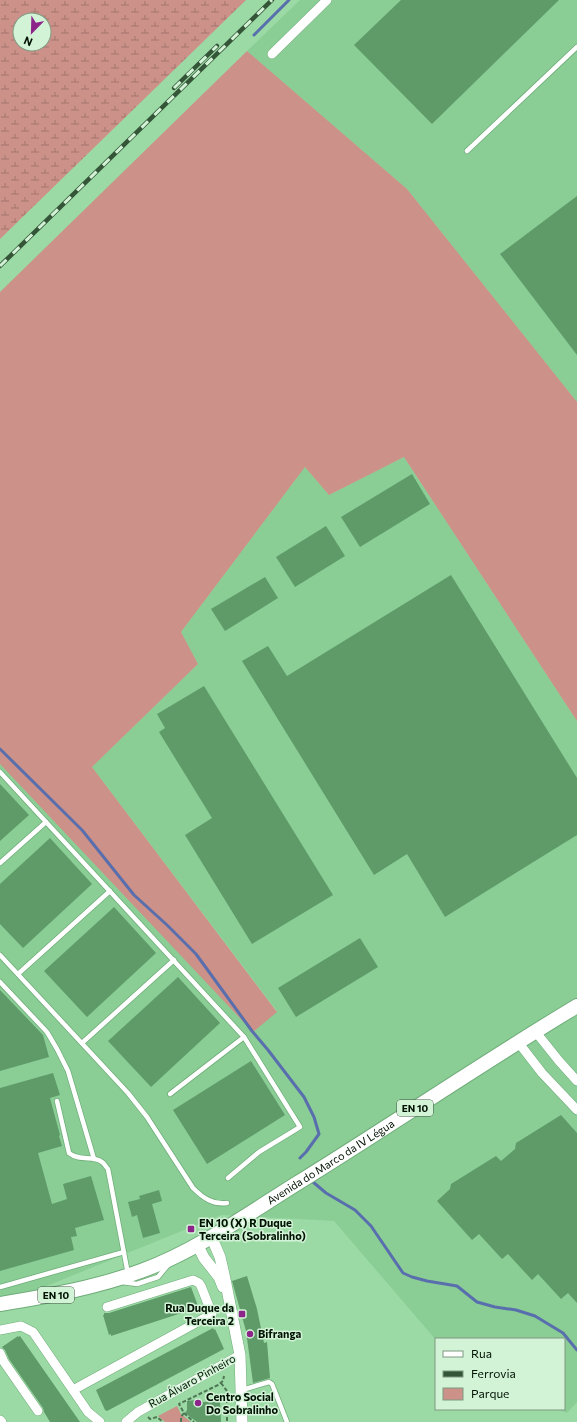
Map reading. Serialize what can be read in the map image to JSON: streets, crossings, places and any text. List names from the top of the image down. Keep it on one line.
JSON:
{"streets":{"main road":["EN 10","Avenida do Marco da IV Légua"],"street":["Rua Álvaro Pinheiro"]},"places":{"transit":["EN 10 (X) R Duque Terceira (Sobralinho)","Rua Duque da Terceira 2"],"other":["Bifranga","Centro Social Do Sobralinho"]},"legend":["Rua","Ferrovia","Parque"],"north":"bottom left"}
